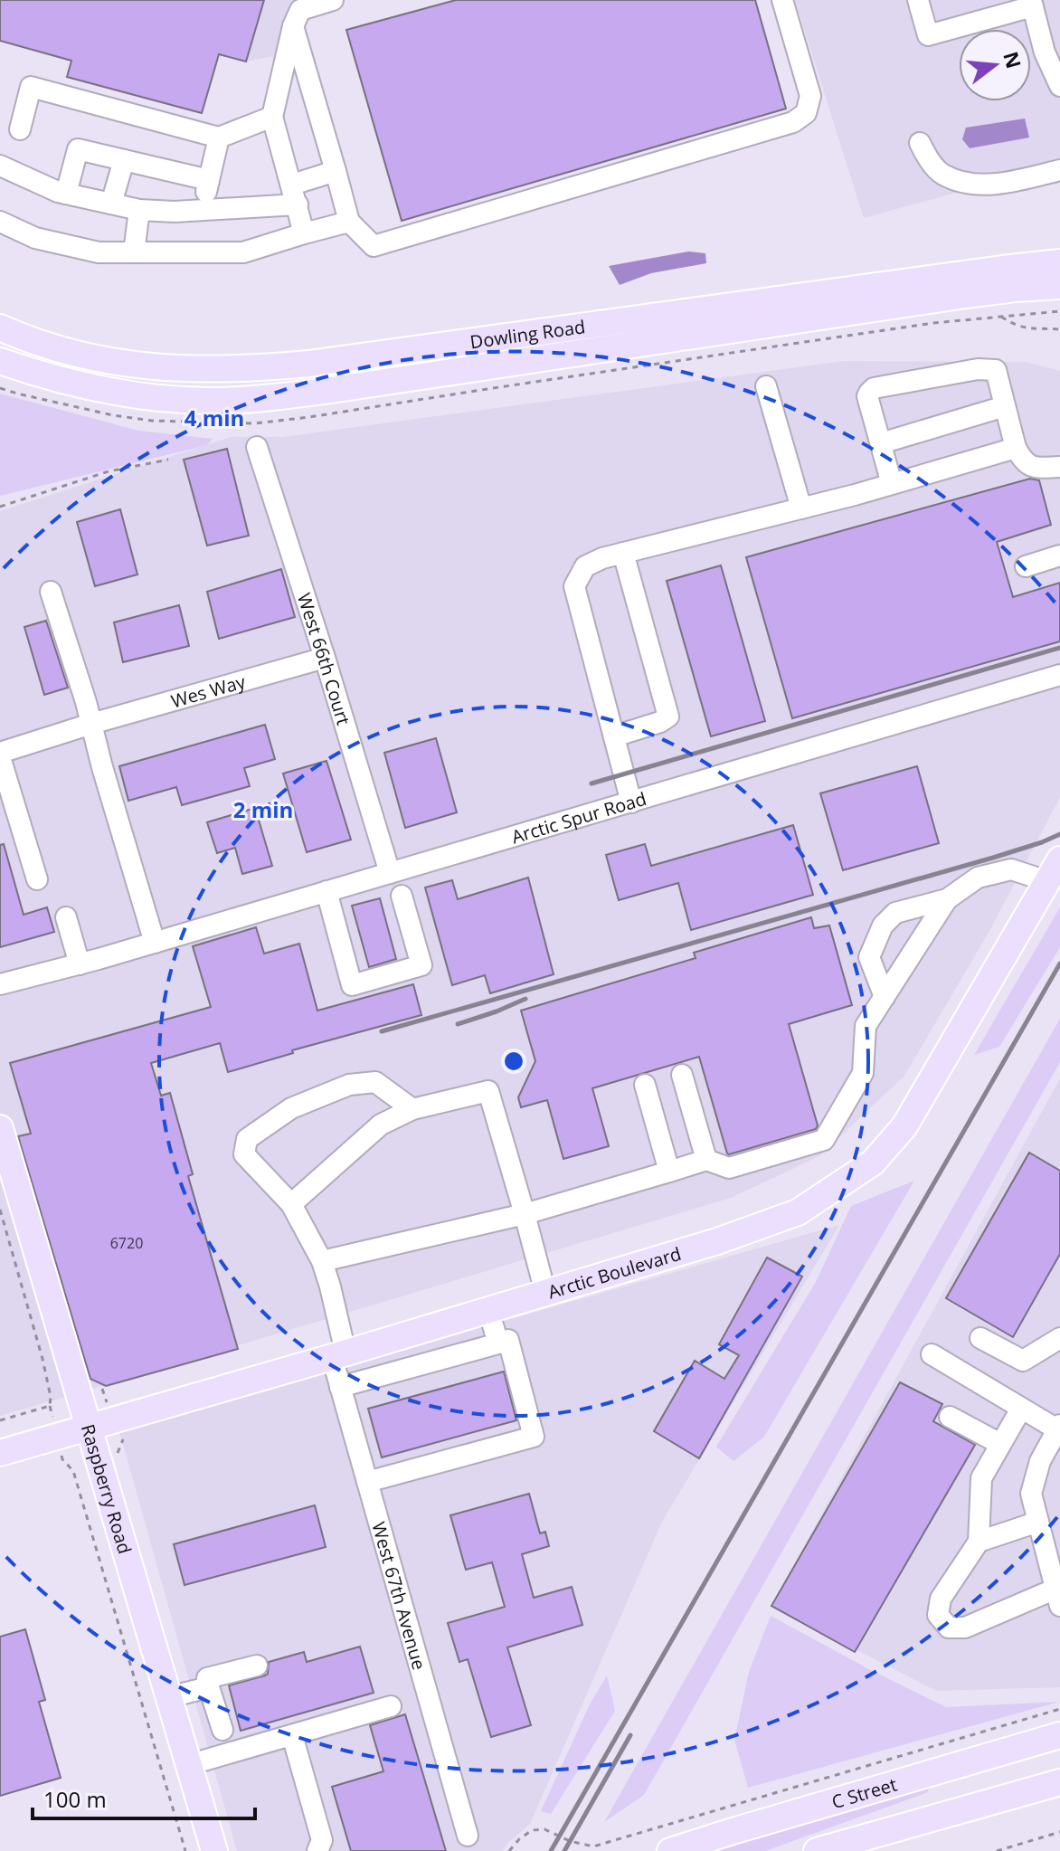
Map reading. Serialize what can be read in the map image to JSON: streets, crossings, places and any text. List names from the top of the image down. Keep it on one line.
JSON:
{"streets":{"main road":["Dowling Road","Arctic Boulevard","Raspberry Road","C Street"],"street":["West 66th Court","Wes Way","Arctic Spur Road","West 67th Avenue"]},"crossings":[["West 66th Court","Wes Way"],["West 66th Court","Arctic Spur Road"],["Arctic Boulevard","Raspberry Road"],["Arctic Boulevard","West 67th Avenue"]],"house_numbers":["6720"],"scale_bar":"100 m","north":"right","rings":["4 min","2 min"]}
